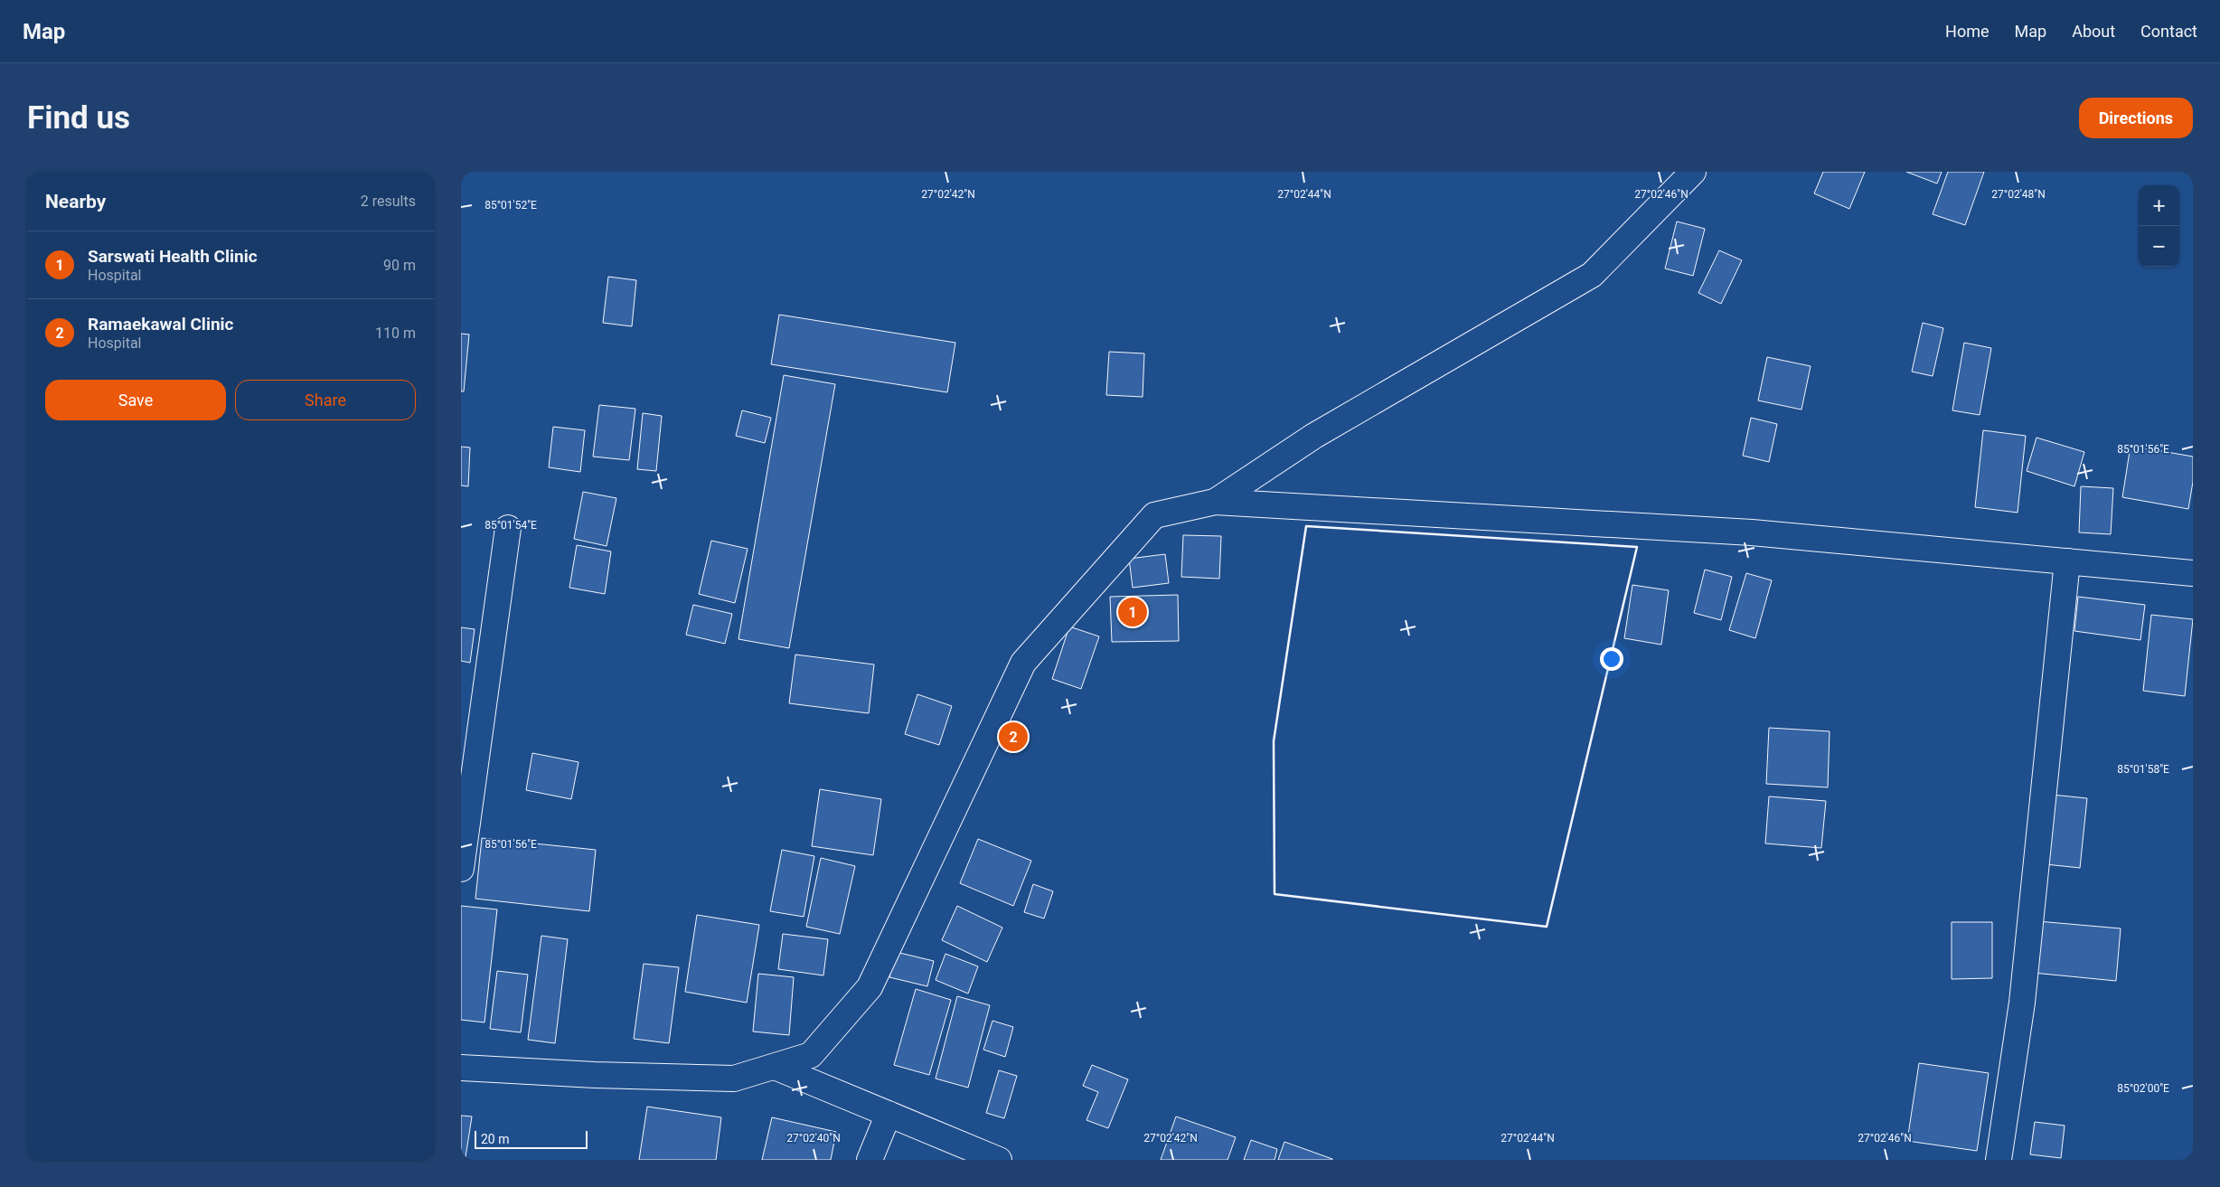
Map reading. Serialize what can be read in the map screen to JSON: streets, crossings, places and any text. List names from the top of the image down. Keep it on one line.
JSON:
{"scale_bar":"20 m","page":{"header":"Map","nav":["Home","Map","About","Contact"],"buttons":["Directions",["Save","Share"]],"title":"Find us","heading":["Nearby","2 results"],"map_buttons":["+","−"],"list":[{"mark":"1","name":"Sarswati Health Clinic","note":"Hospital","value":"90 m"},{"mark":"2","name":"Ramaekawal Clinic","note":"Hospital","value":"110 m"}],"pins":["1","2"],"scale":"20 m"},"coordinates":["27°02'42\"N","27°02'44\"N","27°02'46\"N","27°02'48\"N","85°01'52\"E","85°01'56\"E","85°01'54\"E","85°01'58\"E","85°02'00\"E","27°02'40\"N"]}
